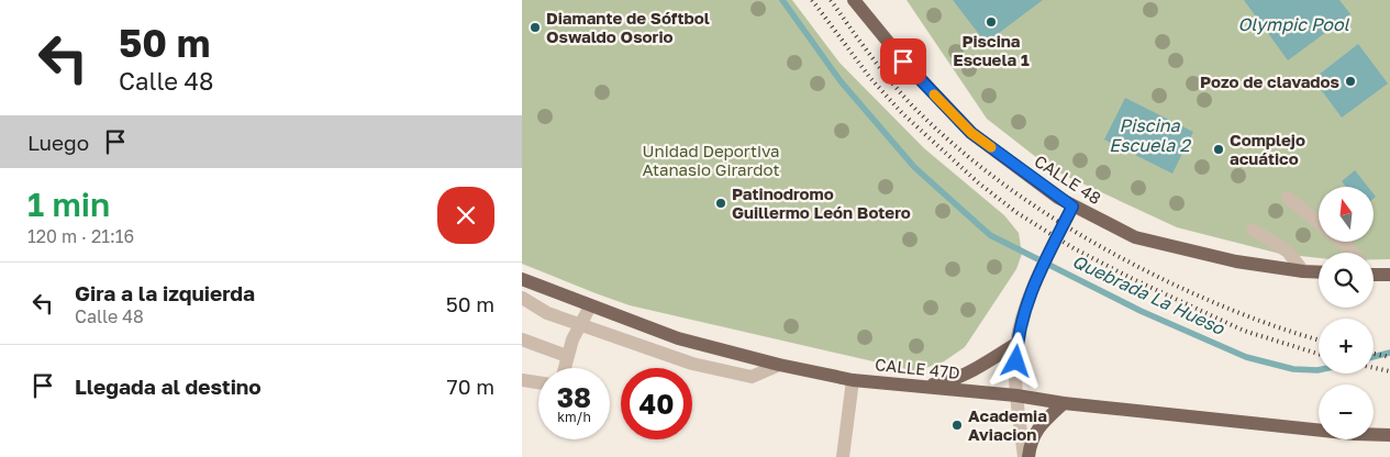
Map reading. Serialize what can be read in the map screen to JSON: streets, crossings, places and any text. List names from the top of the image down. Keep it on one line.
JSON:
{"streets":{"main road":["CALLE 48","CALLE 47D"]},"water":["Olympic Pool","Piscina Escuela 2","Quebrada La Hueso"],"parks":["Unidad Deportiva Atanasio Girardot"],"places":["Piscina Escuela 1","Diamante de Sóftbol Oswaldo Osorio","Pozo de clavados","Complejo acuático","Patinodromo Guillermo León Botero","Academia Aviacion"],"north":"top","page":{"turn":["50 m","Calle 48"],"then":"Luego","heading":["1 min","120 m · 21:16"],"map_buttons":["+","−"],"list":[{"name":"Gira a la izquierda","note":"Calle 48","value":"50 m"},{"name":"Llegada al destino","value":"70 m"}],"speed":"38 km/h","limit":"40"}}
